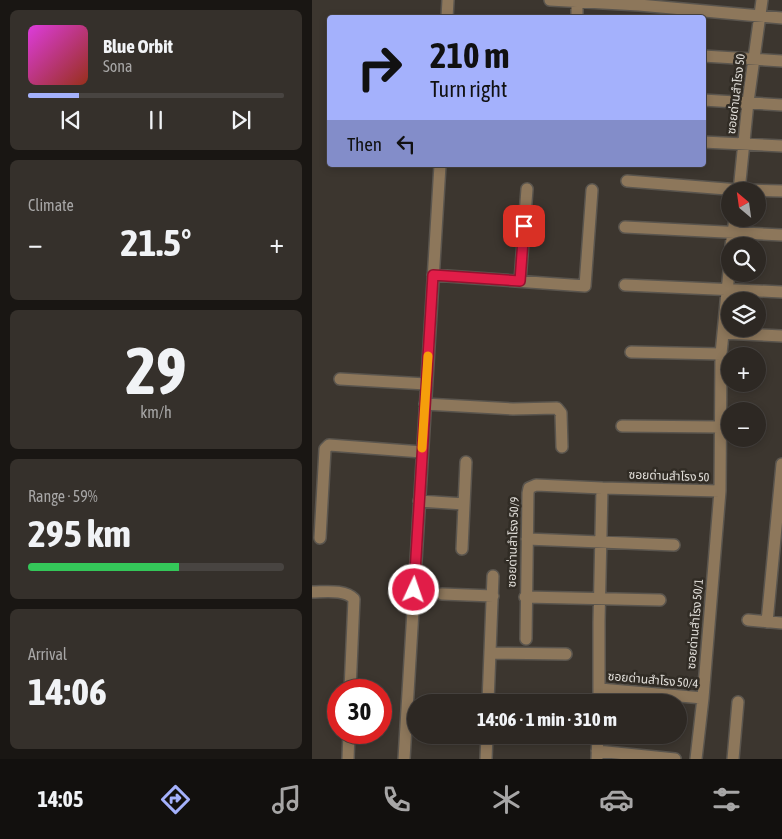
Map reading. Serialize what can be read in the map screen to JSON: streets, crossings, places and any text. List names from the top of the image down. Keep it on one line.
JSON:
{"streets":{"street":["ซอยด่านสำโรง 50","ซอยด่านสำโรง 50/9","ซอยด่านสำโรง 50/1","ซอยด่านสำโรง 50/4"]},"crossings":[["ซอยด่านสำโรง 50","ซอยด่านสำโรง 50/9"],["ซอยด่านสำโรง 50","ซอยด่านสำโรง 50/1"],["ซอยด่านสำโรง 50/1","ซอยด่านสำโรง 50/4"]],"north":"top left","page":{"turn":["210 m","Turn right"],"song":["Blue Orbit","Sona"],"then":"Then","tile":["Climate",["29","km/h"],["Range · 59%","295 km"],["Arrival","14:06"]],"map_buttons":["+","−"],"heat":["−","21.5°","+"],"limit":"30","trip":"14:06 · 1 min · 310 m","tabs":"14:05"}}
